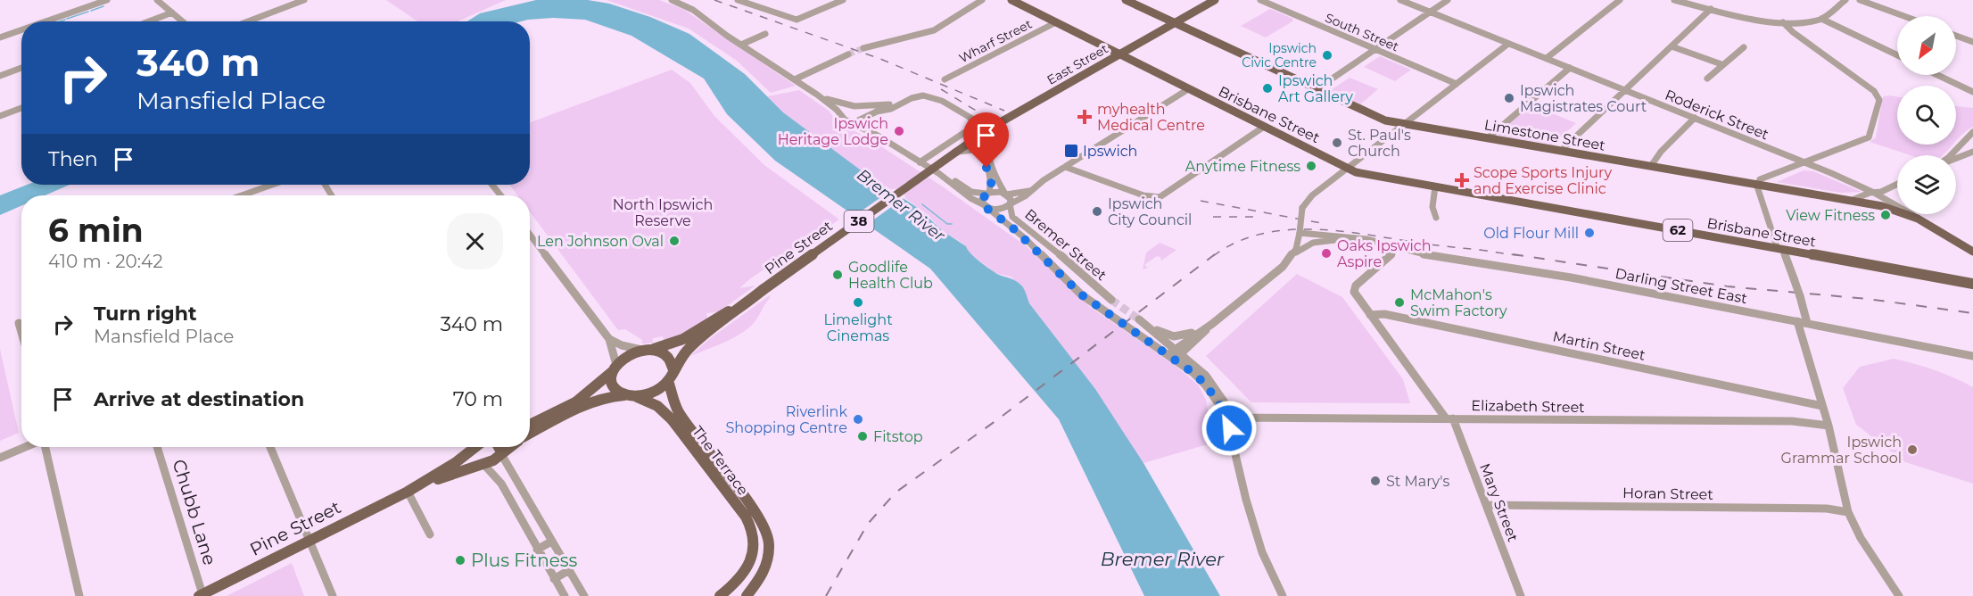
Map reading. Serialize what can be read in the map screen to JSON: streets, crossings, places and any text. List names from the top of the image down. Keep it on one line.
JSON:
{"streets":{"main road":["East Street","Brisbane Street","Limestone Street","38","62","Pine Street","The Terrace"],"street":["South Street","Wharf Street","Roderick Street","Bremer Street","Darling Street East","Martin Street","Elizabeth Street","Horan Street","Mary Street","Chubb Lane"]},"crossings":[["Wharf Street","Brisbane Street"],["East Street","Brisbane Street"],["East Street","Limestone Street"],["East Street","Pine Street"],["Roderick Street","Limestone Street"],["38","Pine Street"],["38","The Terrace"],["Bremer Street","Elizabeth Street"],["Pine Street","The Terrace"],["Pine Street","Chubb Lane"],["Darling Street East","Mary Street"],["Martin Street","Mary Street"],["Elizabeth Street","Mary Street"],["Horan Street","Mary Street"]],"water":["Bremer River"],"parks":["North Ipswich Reserve"],"places":{"other":["Ipswich Civic Centre","Ipswich Art Gallery","Ipswich Magistrates Court","Ipswich Heritage Lodge","St. Paul's Church","Anytime Fitness","Ipswich City Council","View Fitness","Old Flour Mill","Len Johnson Oval","Oaks Ipswich Aspire","Goodlife Health Club","Limelight Cinemas","McMahon's Swim Factory","Riverlink Shopping Centre","Fitstop","Ipswich Grammar School","St Mary's","Plus Fitness"],"health":["myhealth Medical Centre","Scope Sports Injury and Exercise Clinic"],"transit":["Ipswich"]},"north":"bottom left","page":{"turn":["340 m","Mansfield Place"],"then":"Then","heading":["6 min","410 m · 20:42"],"list":[{"name":"Turn right","note":"Mansfield Place","value":"340 m"},{"name":"Arrive at destination","value":"70 m"}]}}
